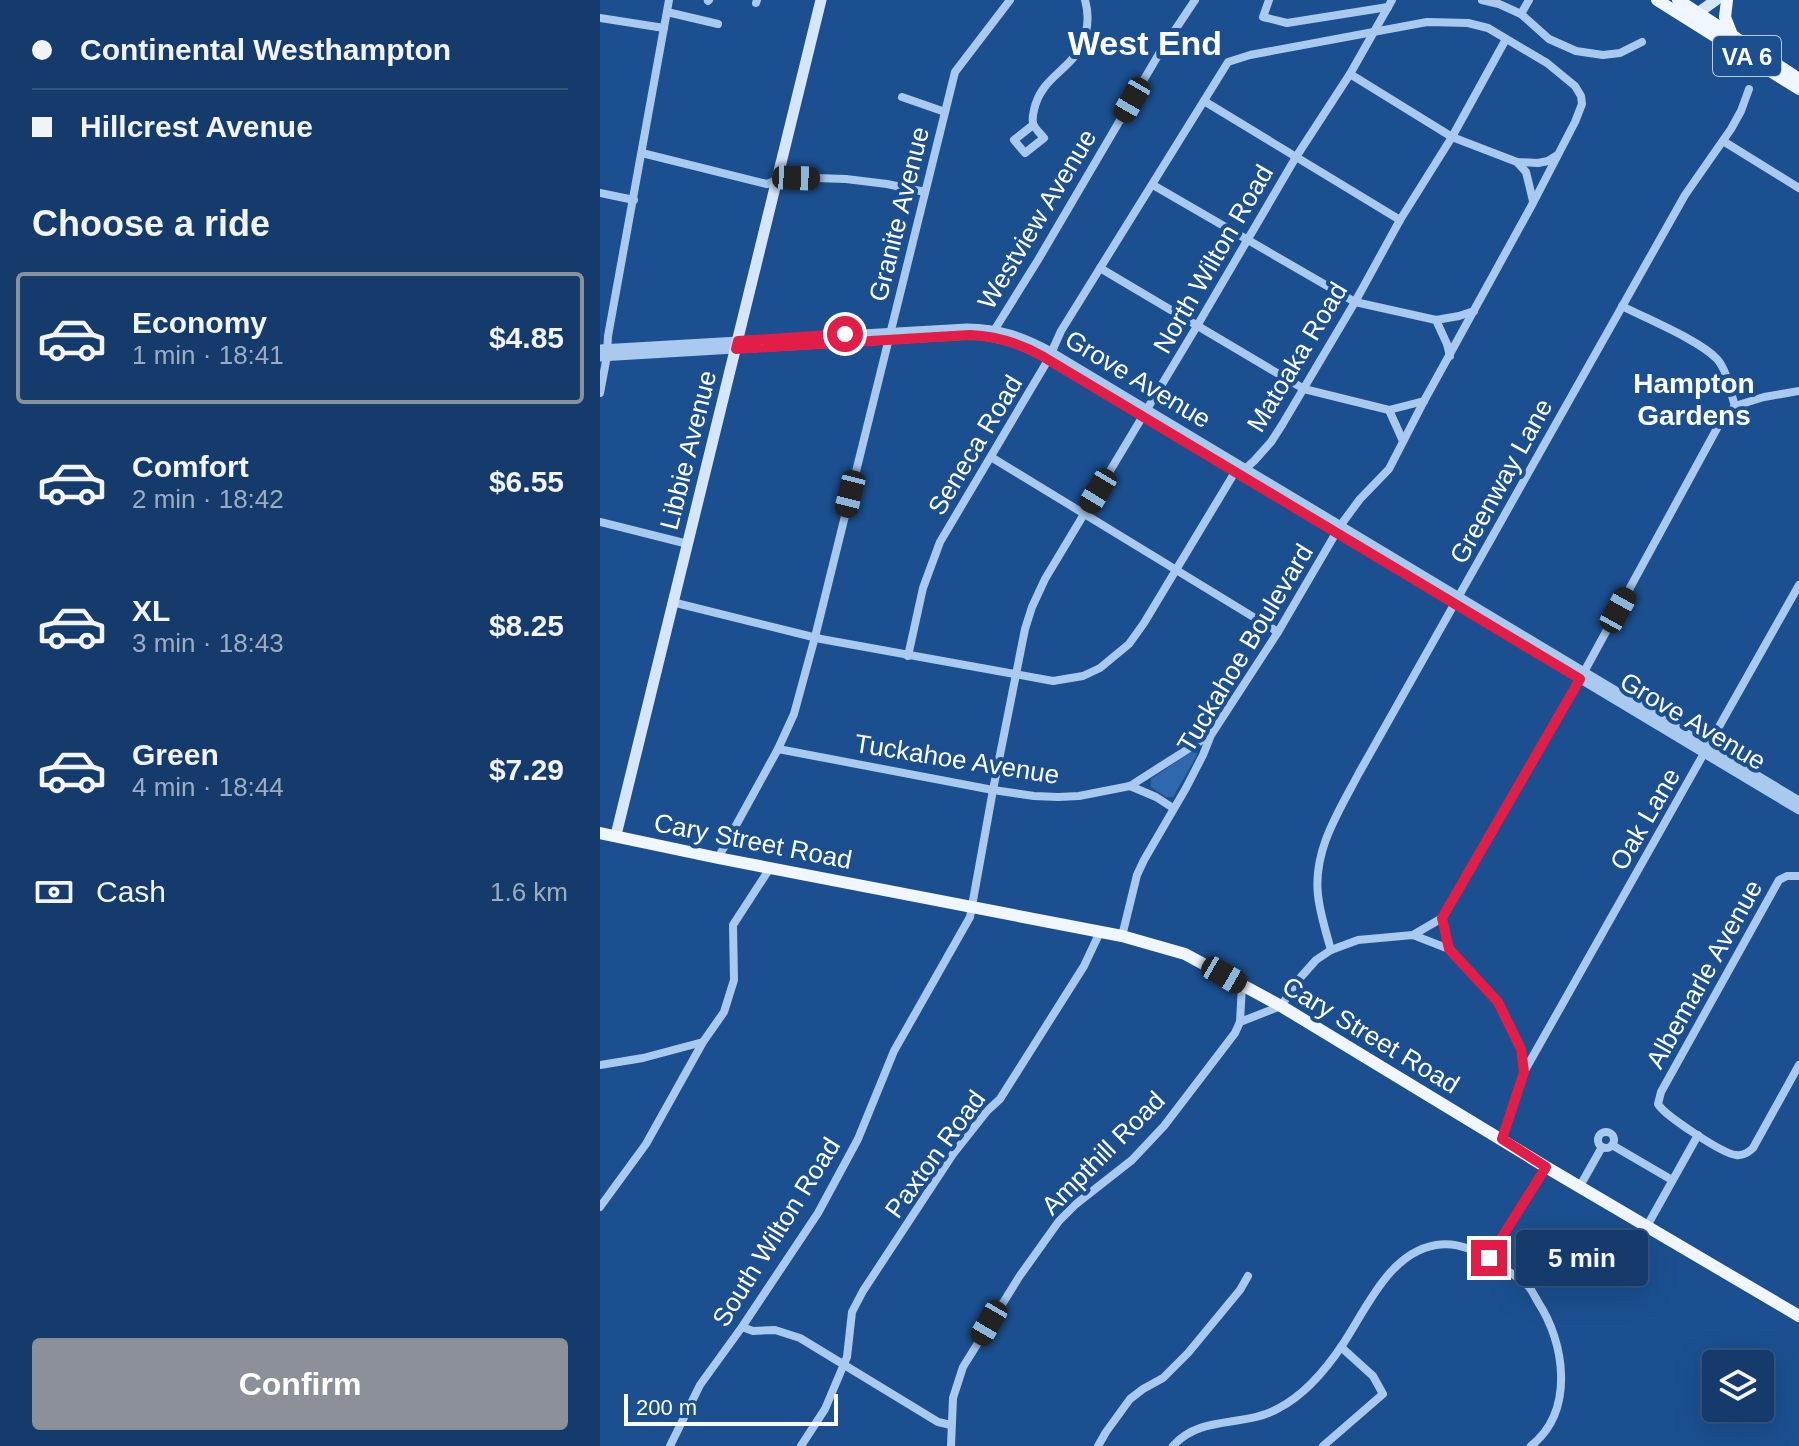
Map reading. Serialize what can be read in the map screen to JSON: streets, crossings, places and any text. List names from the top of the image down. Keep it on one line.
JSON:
{"streets":{"main road":["VA 6","Libbie Avenue","Cary Street Road"],"street":["Granite Avenue","Westview Avenue","North Wilton Road","Matoaka Road","Grove Avenue","Seneca Road","Greenway Lane","Tuckahoe Boulevard","Tuckahoe Avenue","Oak Lane","Albemarle Avenue","Ampthill Road","Paxton Road","South Wilton Road"]},"crossings":[["Granite Avenue","Matoaka Road"],["Granite Avenue","Grove Avenue"],["Granite Avenue","Tuckahoe Avenue"],["Granite Avenue","Cary Street Road"],["Westview Avenue","Grove Avenue"],["North Wilton Road","Matoaka Road"],["North Wilton Road","Grove Avenue"],["North Wilton Road","Seneca Road"],["North Wilton Road","Tuckahoe Avenue"],["North Wilton Road","Cary Street Road"],["North Wilton Road","South Wilton Road"],["Matoaka Road","Grove Avenue"],["Matoaka Road","Seneca Road"],["Matoaka Road","Libbie Avenue"],["Matoaka Road","Tuckahoe Boulevard"],["Grove Avenue","Seneca Road"],["Grove Avenue","Libbie Avenue"],["Grove Avenue","Greenway Lane"],["Grove Avenue","Tuckahoe Boulevard"],["Grove Avenue","Oak Lane"],["Libbie Avenue","Cary Street Road"],["Tuckahoe Boulevard","Tuckahoe Avenue"],["Tuckahoe Boulevard","Cary Street Road"],["Oak Lane","Cary Street Road"],["Cary Street Road","Paxton Road"],["Cary Street Road","South Wilton Road"]],"districts":["West End","Hampton Gardens"],"scale_bar":"200 m","page":{"banner":["Continental Westhampton","Hillcrest Avenue"],"heading":"Choose a ride","list":[{"name":"Economy","note":"1 min · 18:41","value":"$4.85"},{"name":"Comfort","note":"2 min · 18:42","value":"$6.55"},{"name":"XL","note":"3 min · 18:43","value":"$8.25"},{"name":"Green","note":"4 min · 18:44","value":"$7.29"}],"pay":["Cash","1.6 km"],"bubble":"5 min","buttons":"Confirm","scale":"200 m"}}
